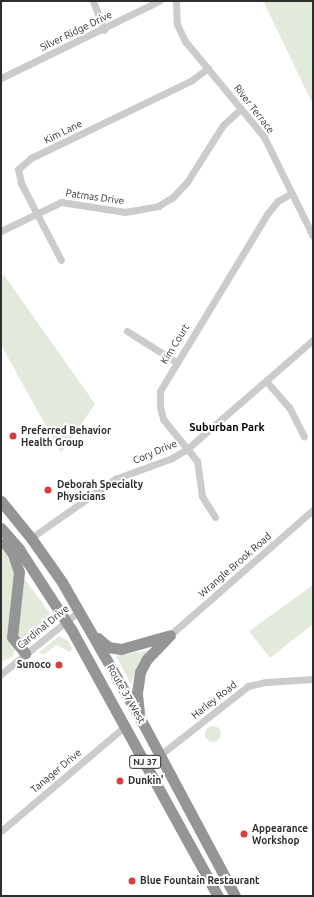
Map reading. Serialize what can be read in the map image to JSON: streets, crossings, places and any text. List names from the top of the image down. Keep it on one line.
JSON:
{"streets":{"highway":["Route 37 West","NJ 37"],"street":["Silver Ridge Drive","River Terrace","Kim Lane","Patmas Drive","Kim Court","Cory Drive","Wrangle Brook Road","Cardinal Drive","Harley Road","Tanager Drive"]},"crossings":[["River Terrace","Kim Lane"],["River Terrace","Patmas Drive"],["River Terrace","Kim Court"],["Kim Lane","Patmas Drive"],["Kim Court","Cory Drive"],["Cory Drive","Route 37 West"],["Cardinal Drive","Route 37 West"],["Route 37 West","Harley Road"],["Route 37 West","Tanager Drive"]],"districts":["Suburban Park"],"places":["Preferred Behavior Health Group","Deborah Specialty Physicians","Sunoco","Dunkin'","Appearance Workshop","Blue Fountain Restaurant"]}
